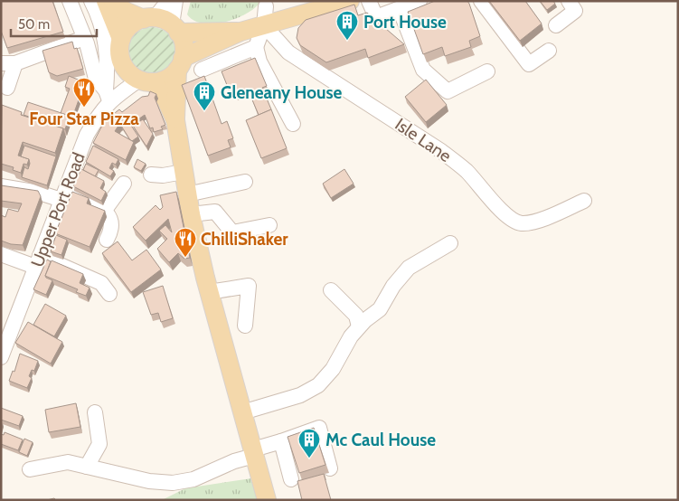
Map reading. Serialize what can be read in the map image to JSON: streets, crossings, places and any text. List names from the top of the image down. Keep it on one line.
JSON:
{"streets":{"street":["Isle Lane","Upper Port Road"]},"places":{"building":["Port House","Gleneany House","Mc Caul House"],"restaurant":["Four Star Pizza","ChilliShaker"]},"scale_bar":"50 m"}
